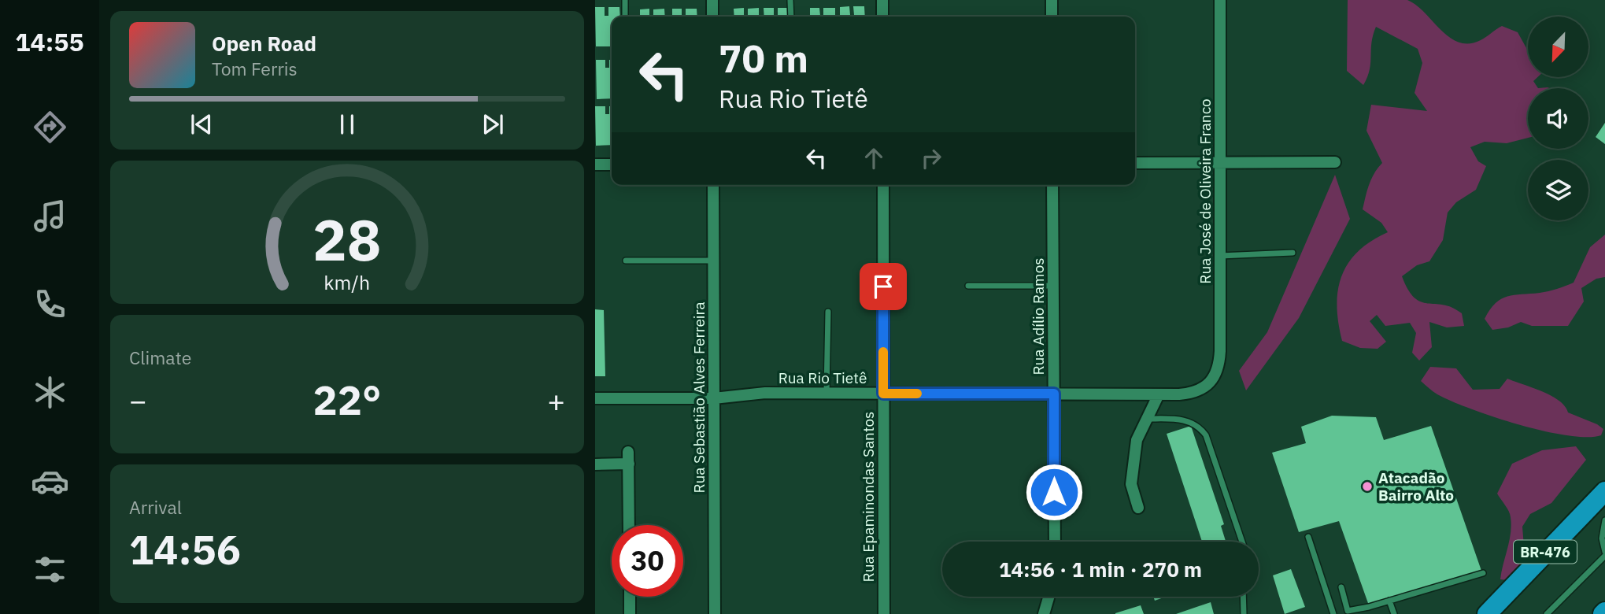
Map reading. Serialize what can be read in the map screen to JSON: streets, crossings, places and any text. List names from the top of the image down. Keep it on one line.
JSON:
{"streets":{"highway":["BR-476"],"street":["Rua José de Oliveira Franco","Rua Adílio Ramos","Rua Rio Tietê","Rua Sebastião Alves Ferreira","Rua Epaminondas Santos"]},"crossings":[["Rua José de Oliveira Franco","Rua Rio Tietê"],["Rua Adílio Ramos","Rua Rio Tietê"],["Rua Rio Tietê","Rua Sebastião Alves Ferreira"],["Rua Rio Tietê","Rua Epaminondas Santos"]],"places":["Atacadão Bairro Alto"],"north":"bottom left","page":{"tabs":"14:55","turn":["70 m","Rua Rio Tietê"],"song":["Open Road","Tom Ferris"],"tile":["Climate",["Arrival","14:56"]],"heat":["−","22°","+"],"limit":"30","trip":"14:56 · 1 min · 270 m","gauge":["28","km/h"]}}
